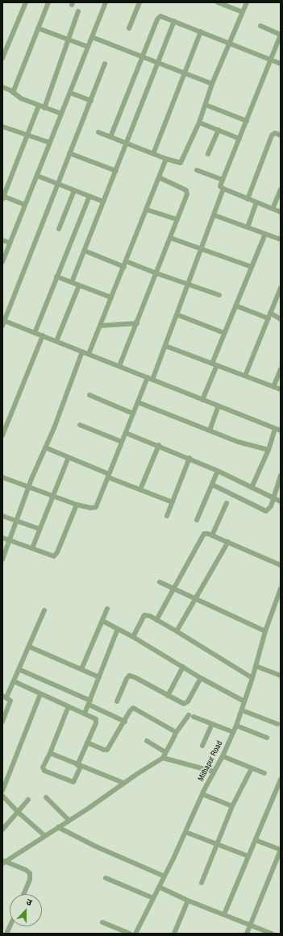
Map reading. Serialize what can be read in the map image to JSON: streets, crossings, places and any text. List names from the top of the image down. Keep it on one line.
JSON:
{"streets":{"street":["Mithapur Road"]},"north":"top"}
